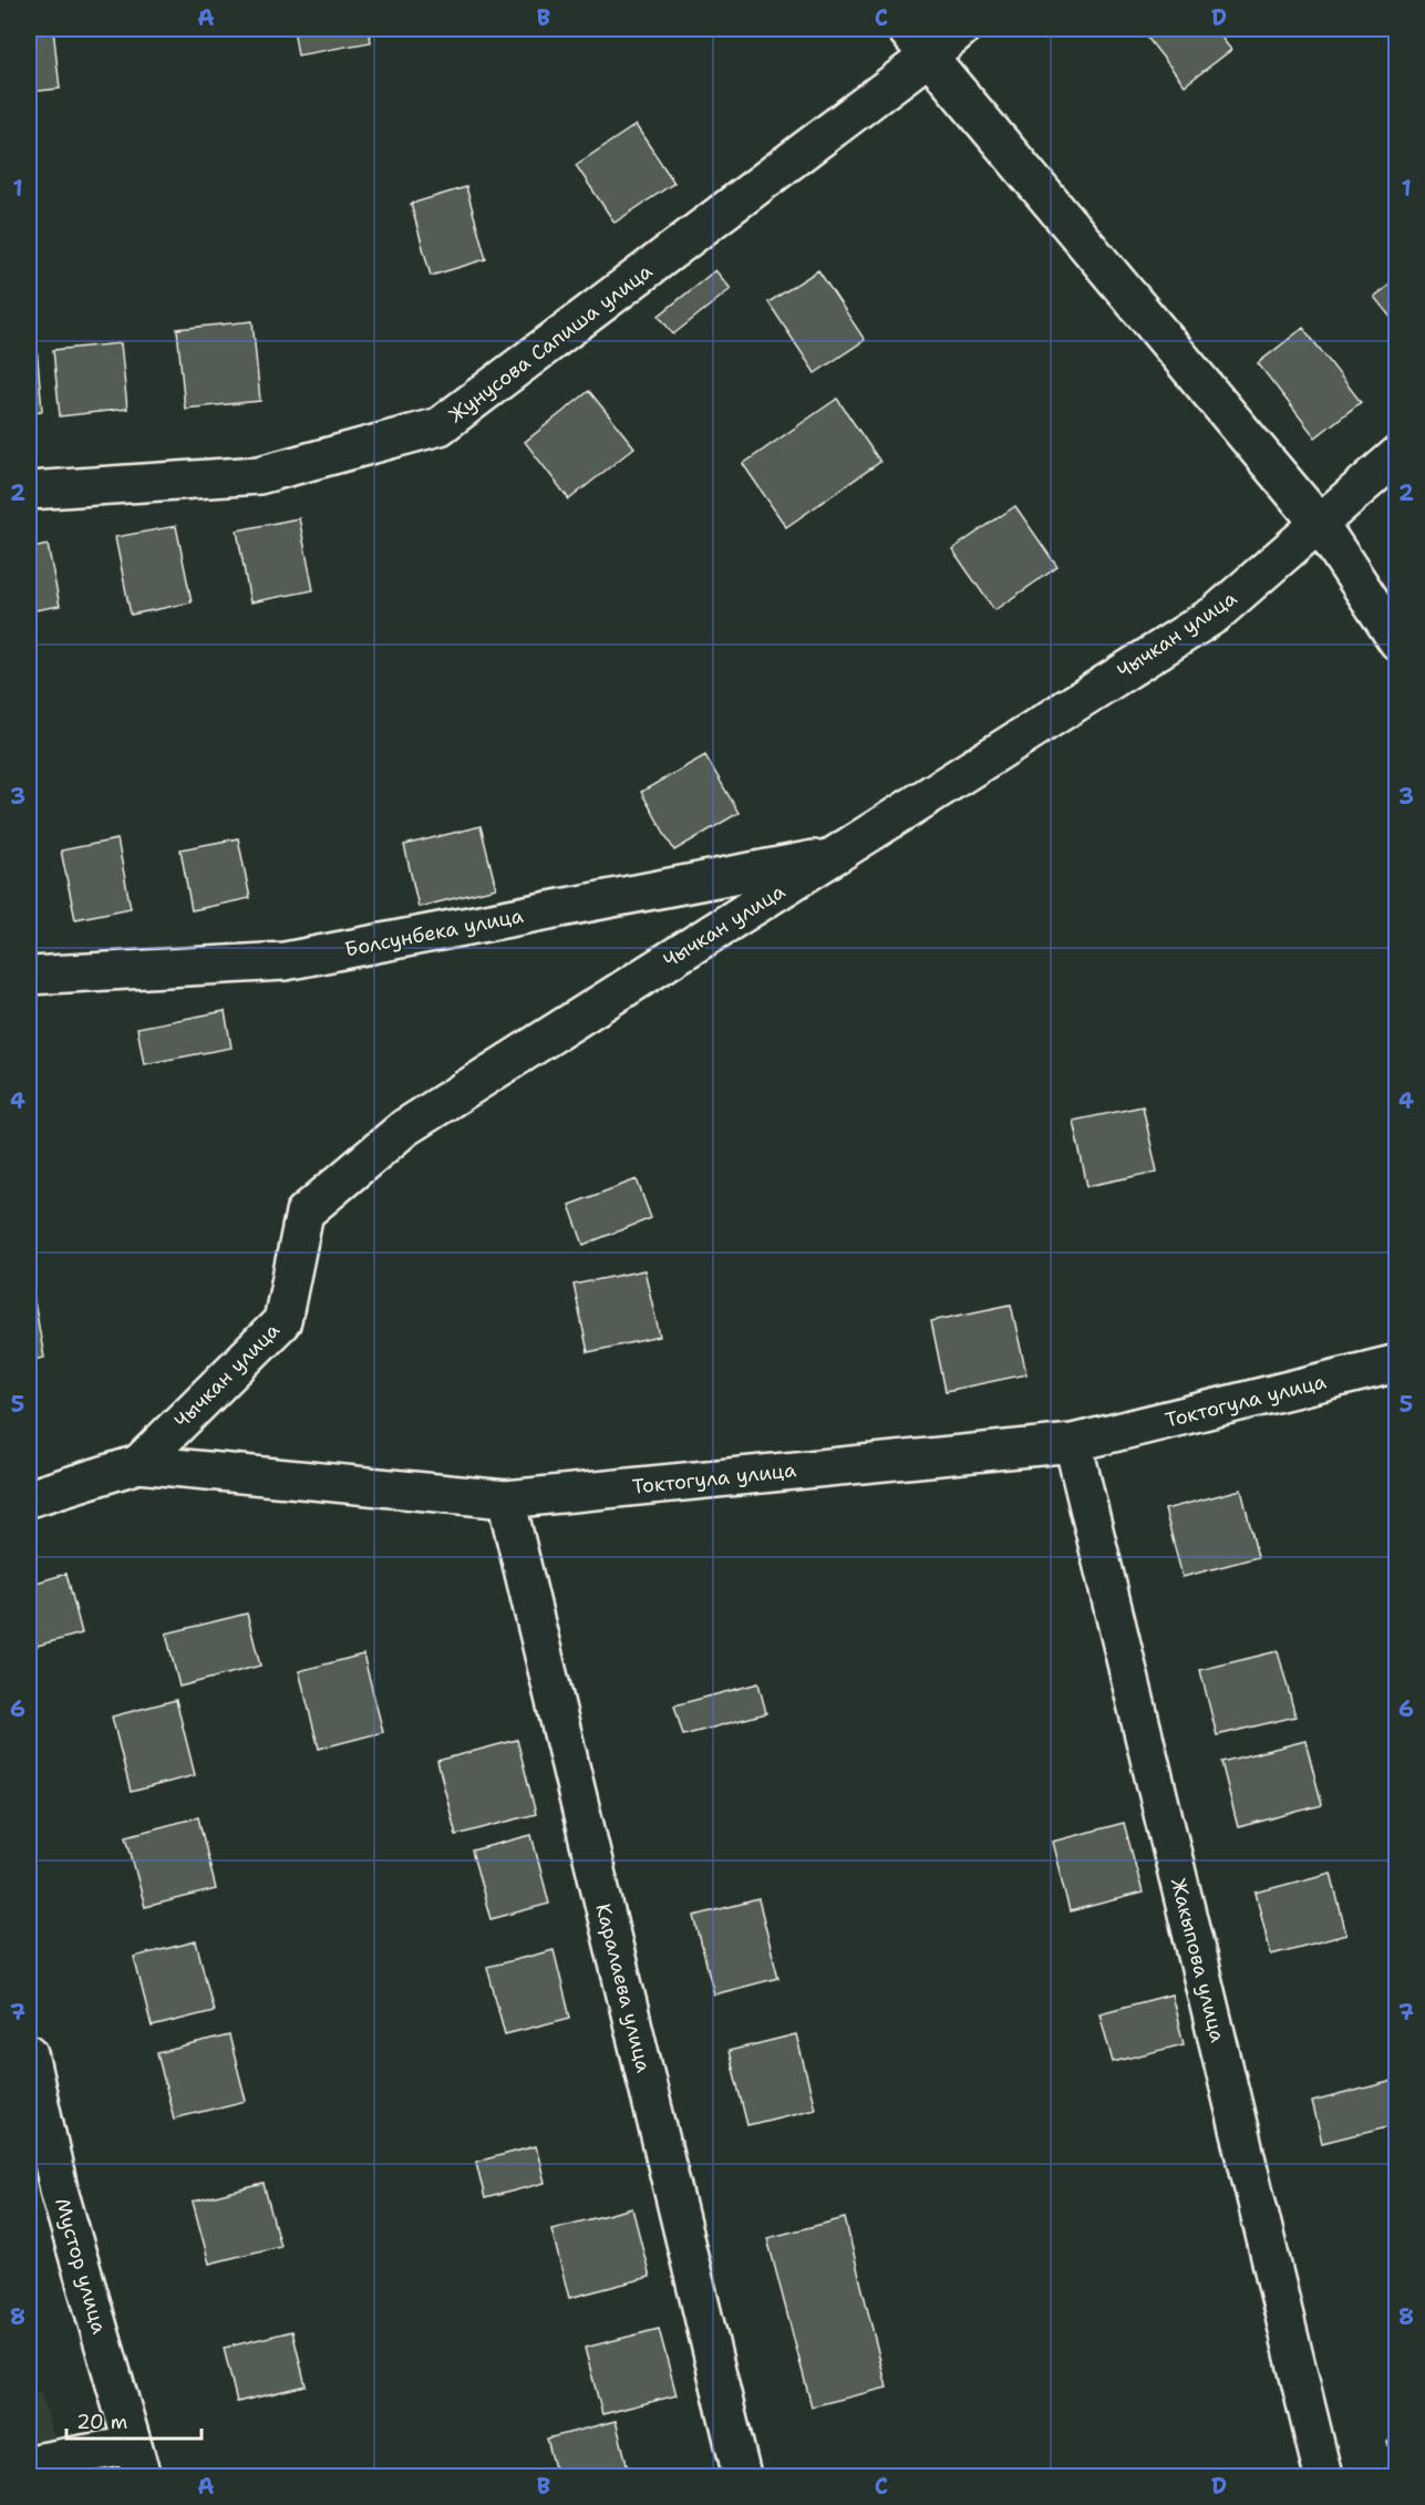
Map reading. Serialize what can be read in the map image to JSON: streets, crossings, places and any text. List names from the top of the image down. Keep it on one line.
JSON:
{"streets":{"street":["Жунусова Сапиша улица","Чычкан улица","Болсунбека улица","Токтогула улица","Жакыпова улица","Каралаева улица","Мустор улица"]},"crossings":[["Чычкан улица","Болсунбека улица"],["Чычкан улица","Токтогула улица"],["Токтогула улица","Жакыпова улица"],["Токтогула улица","Каралаева улица"]],"scale_bar":"20 m","grid":{"columns":["A","B","C","D"],"rows":["1","2","3","4","5","6","7","8"]}}
